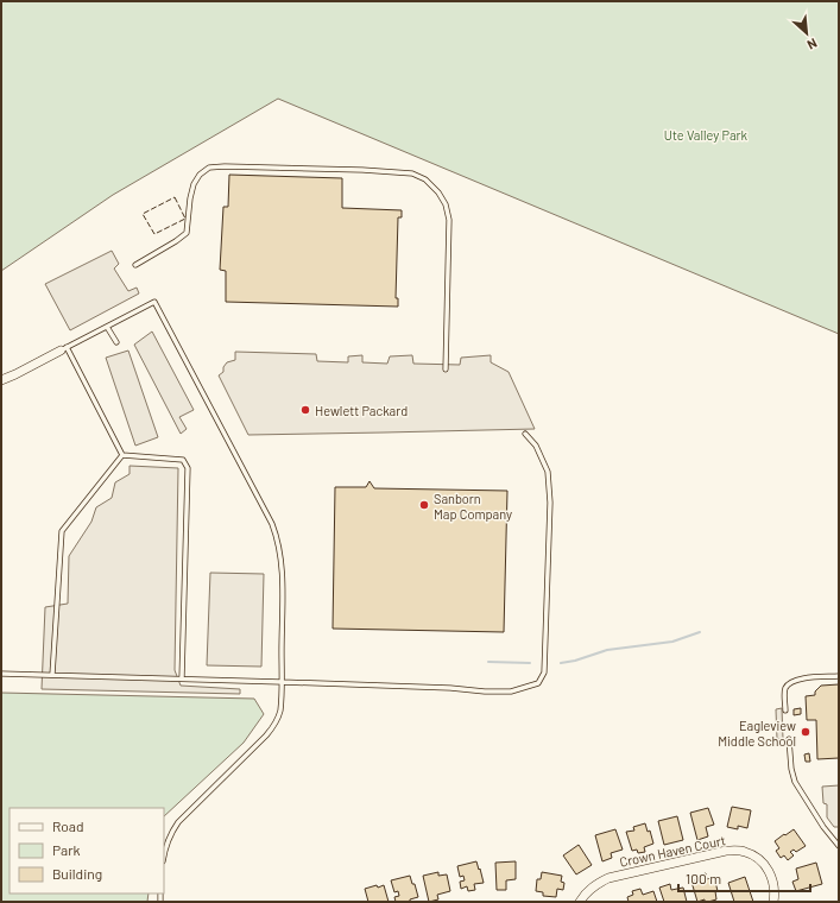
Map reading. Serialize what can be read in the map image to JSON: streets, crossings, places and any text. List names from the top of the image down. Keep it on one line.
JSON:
{"streets":{"street":["Crown Haven Court"]},"parks":["Ute Valley Park"],"places":["Hewlett Packard","Sanborn Map Company","Eagleview Middle School"],"legend":["Road","Park","Building"],"scale_bar":"100 m","north":"bottom right"}
